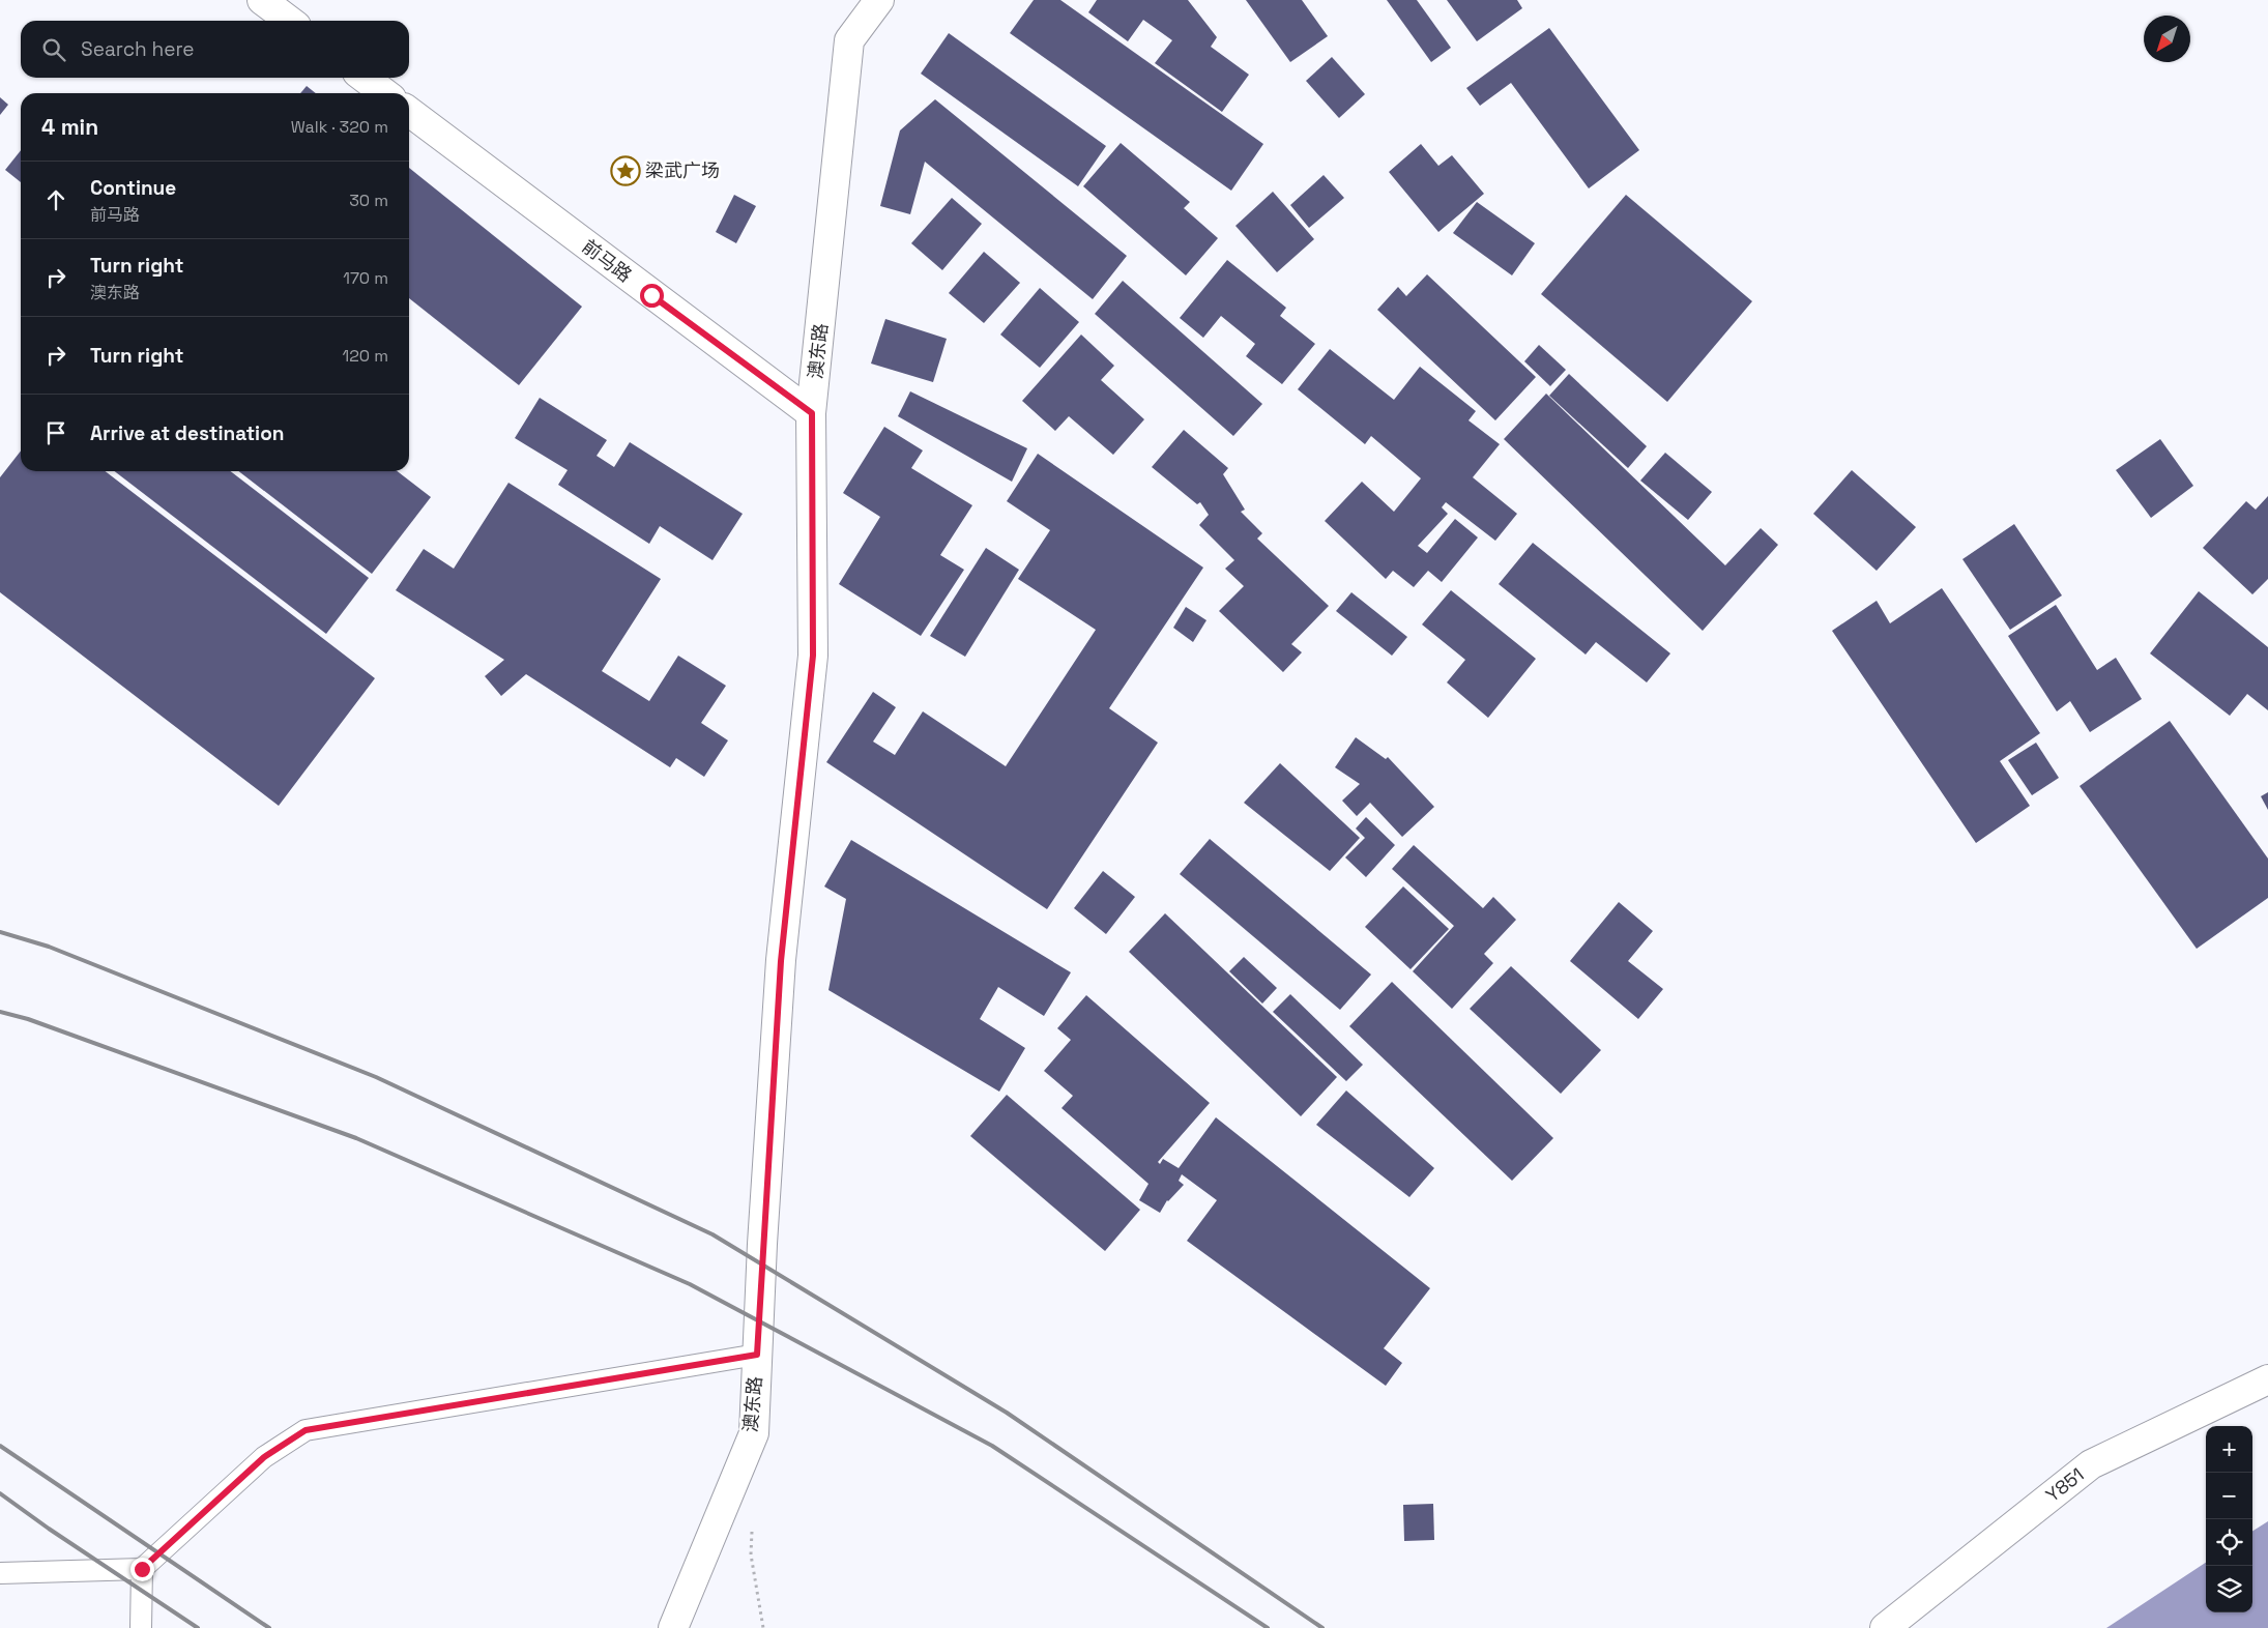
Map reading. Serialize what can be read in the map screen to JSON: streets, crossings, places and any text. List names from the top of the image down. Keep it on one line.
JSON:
{"streets":{"street":["前马路","澳东路","Y851"]},"crossings":[["前马路","澳东路"]],"places":{"place":["梁武广场"]},"north":"bottom left","page":{"search":"Search here","heading":["4 min","Walk · 320 m"],"list":[["Continue","前马路","30 m"],["Turn right","澳东路","170 m"],["Turn right","120 m"],"Arrive at destination"],"map_buttons":["+","−"]}}
